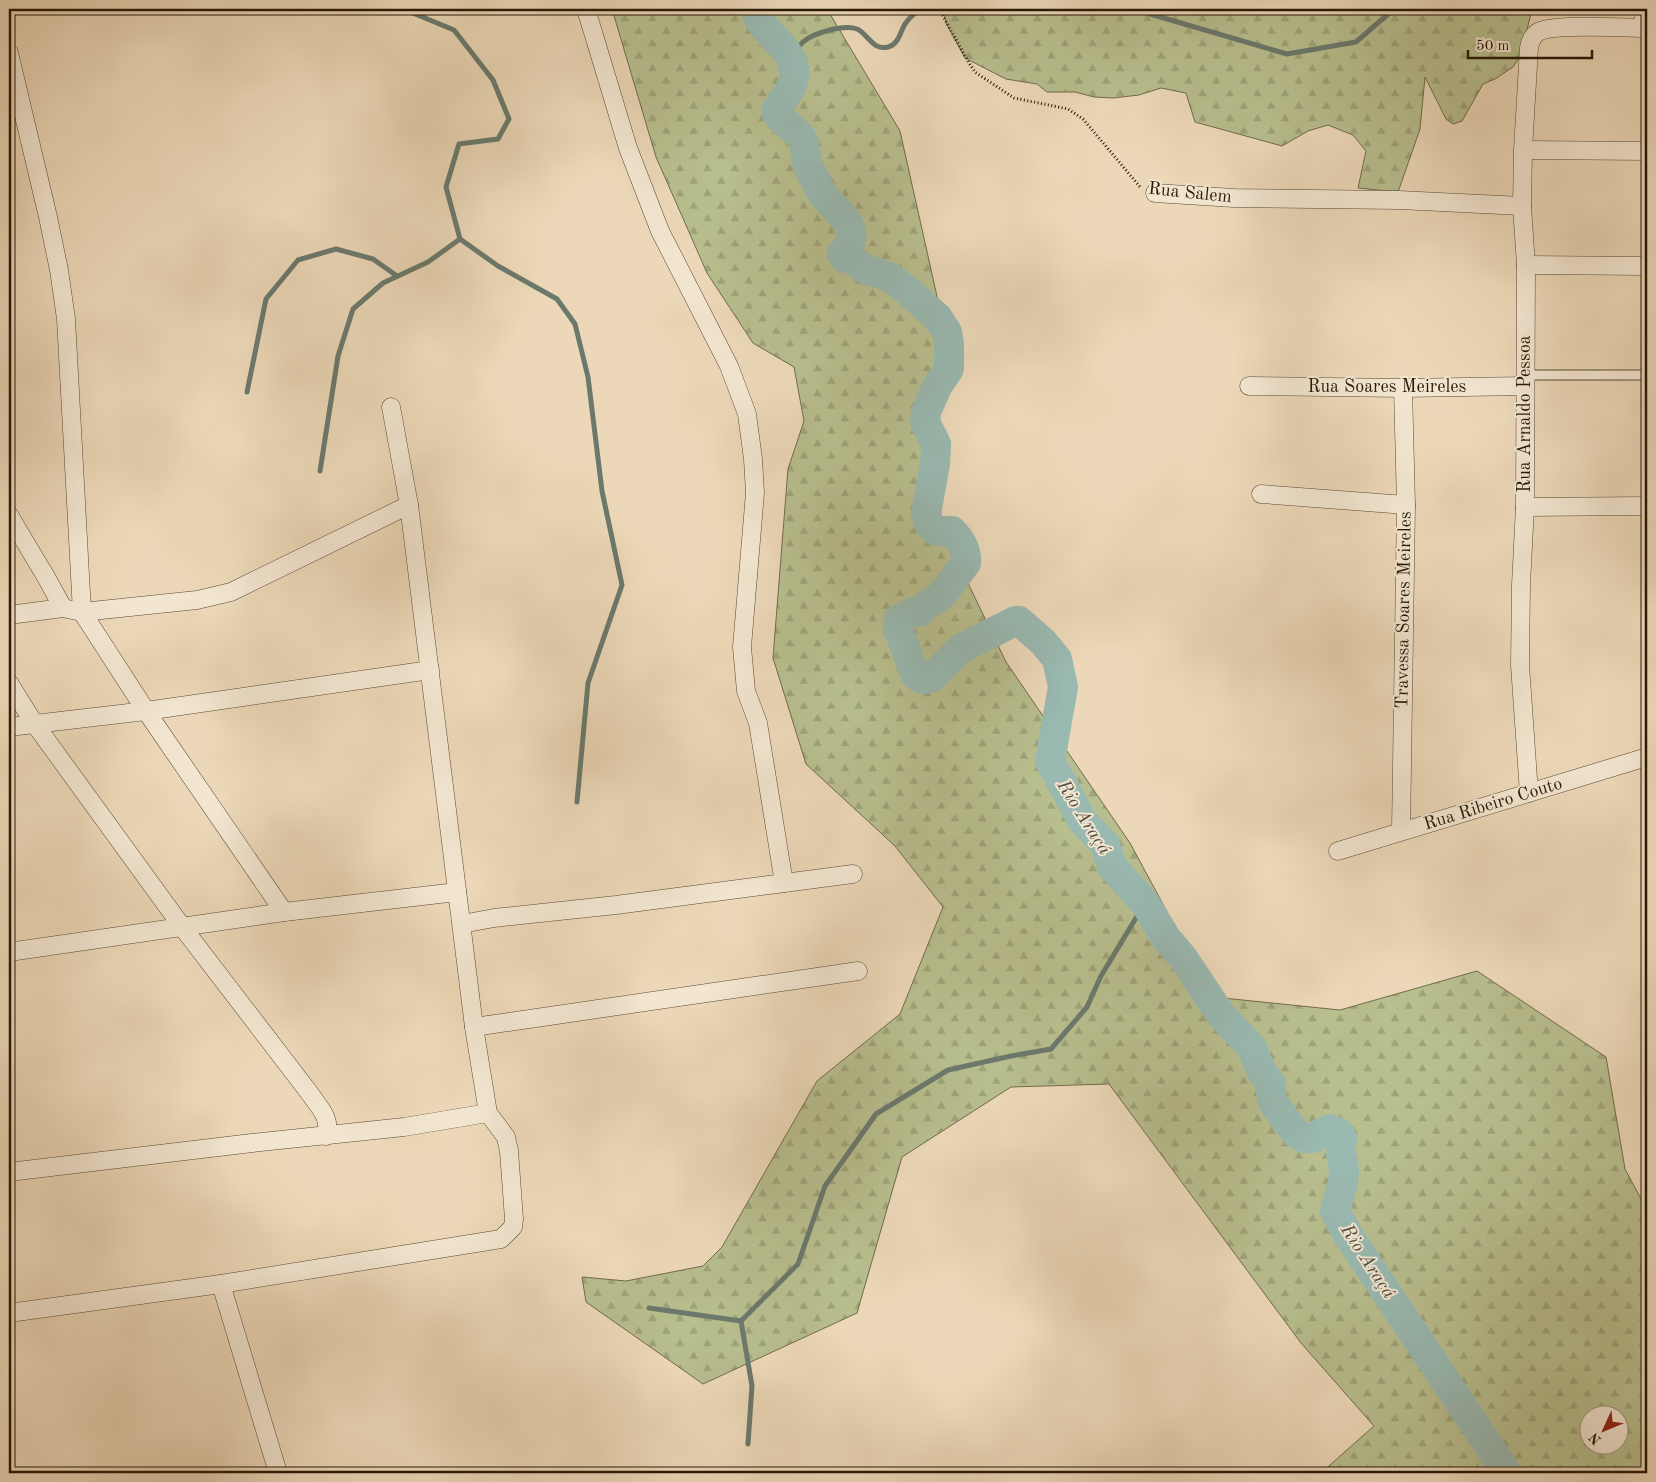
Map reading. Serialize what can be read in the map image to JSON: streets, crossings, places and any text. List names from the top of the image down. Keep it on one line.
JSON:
{"streets":{"street":["Rua Salem","Rua Soares Meireles","Rua Arnaldo Pessoa","Travessa Soares Meireles","Rua Ribeiro Couto"]},"crossings":[["Rua Salem","Rua Arnaldo Pessoa"],["Rua Soares Meireles","Rua Arnaldo Pessoa"],["Rua Soares Meireles","Travessa Soares Meireles"],["Rua Arnaldo Pessoa","Rua Ribeiro Couto"],["Travessa Soares Meireles","Rua Ribeiro Couto"]],"water":["Rio Araçá"],"scale_bar":"50 m","north":"bottom left"}
